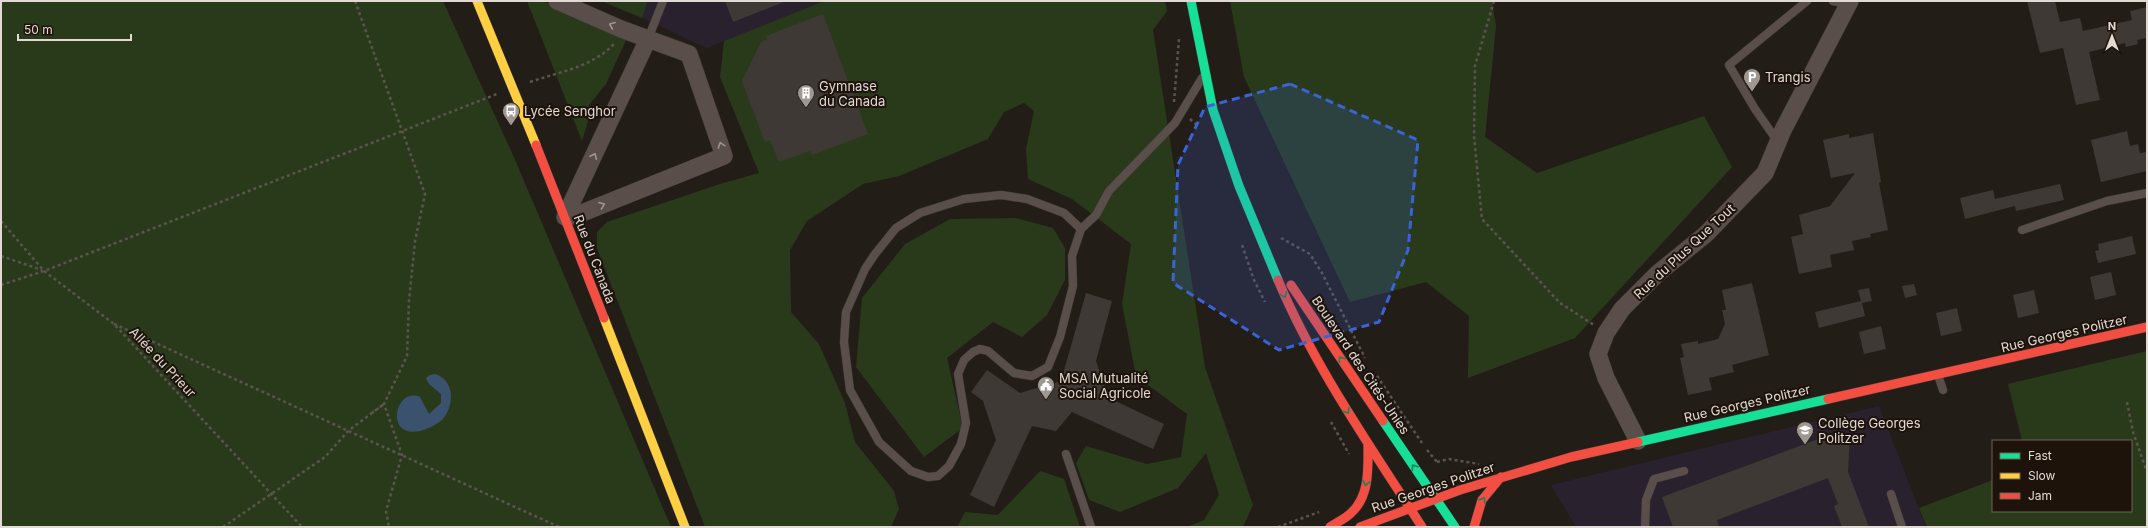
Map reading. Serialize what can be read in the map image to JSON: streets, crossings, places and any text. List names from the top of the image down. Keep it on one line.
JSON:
{"streets":{"street":["Rue du Plus Que Tout","Rue du Canada","Rue Georges Politzer","Boulevard des Cités-Unies"],"path":["Allée du Prieur"]},"crossings":[["Rue du Plus Que Tout","Rue Georges Politzer"],["Rue Georges Politzer","Boulevard des Cités-Unies"]],"places":{"parking":["Trangis"],"building":["Gymnase du Canada"],"bus stop":["Lycée Senghor"],"public building":["MSA Mutualité Social Agricole"],"school or university":["Collège Georges Politzer"]},"legend":["Fast","Slow","Jam"],"scale_bar":"50 m","north":"top"}
